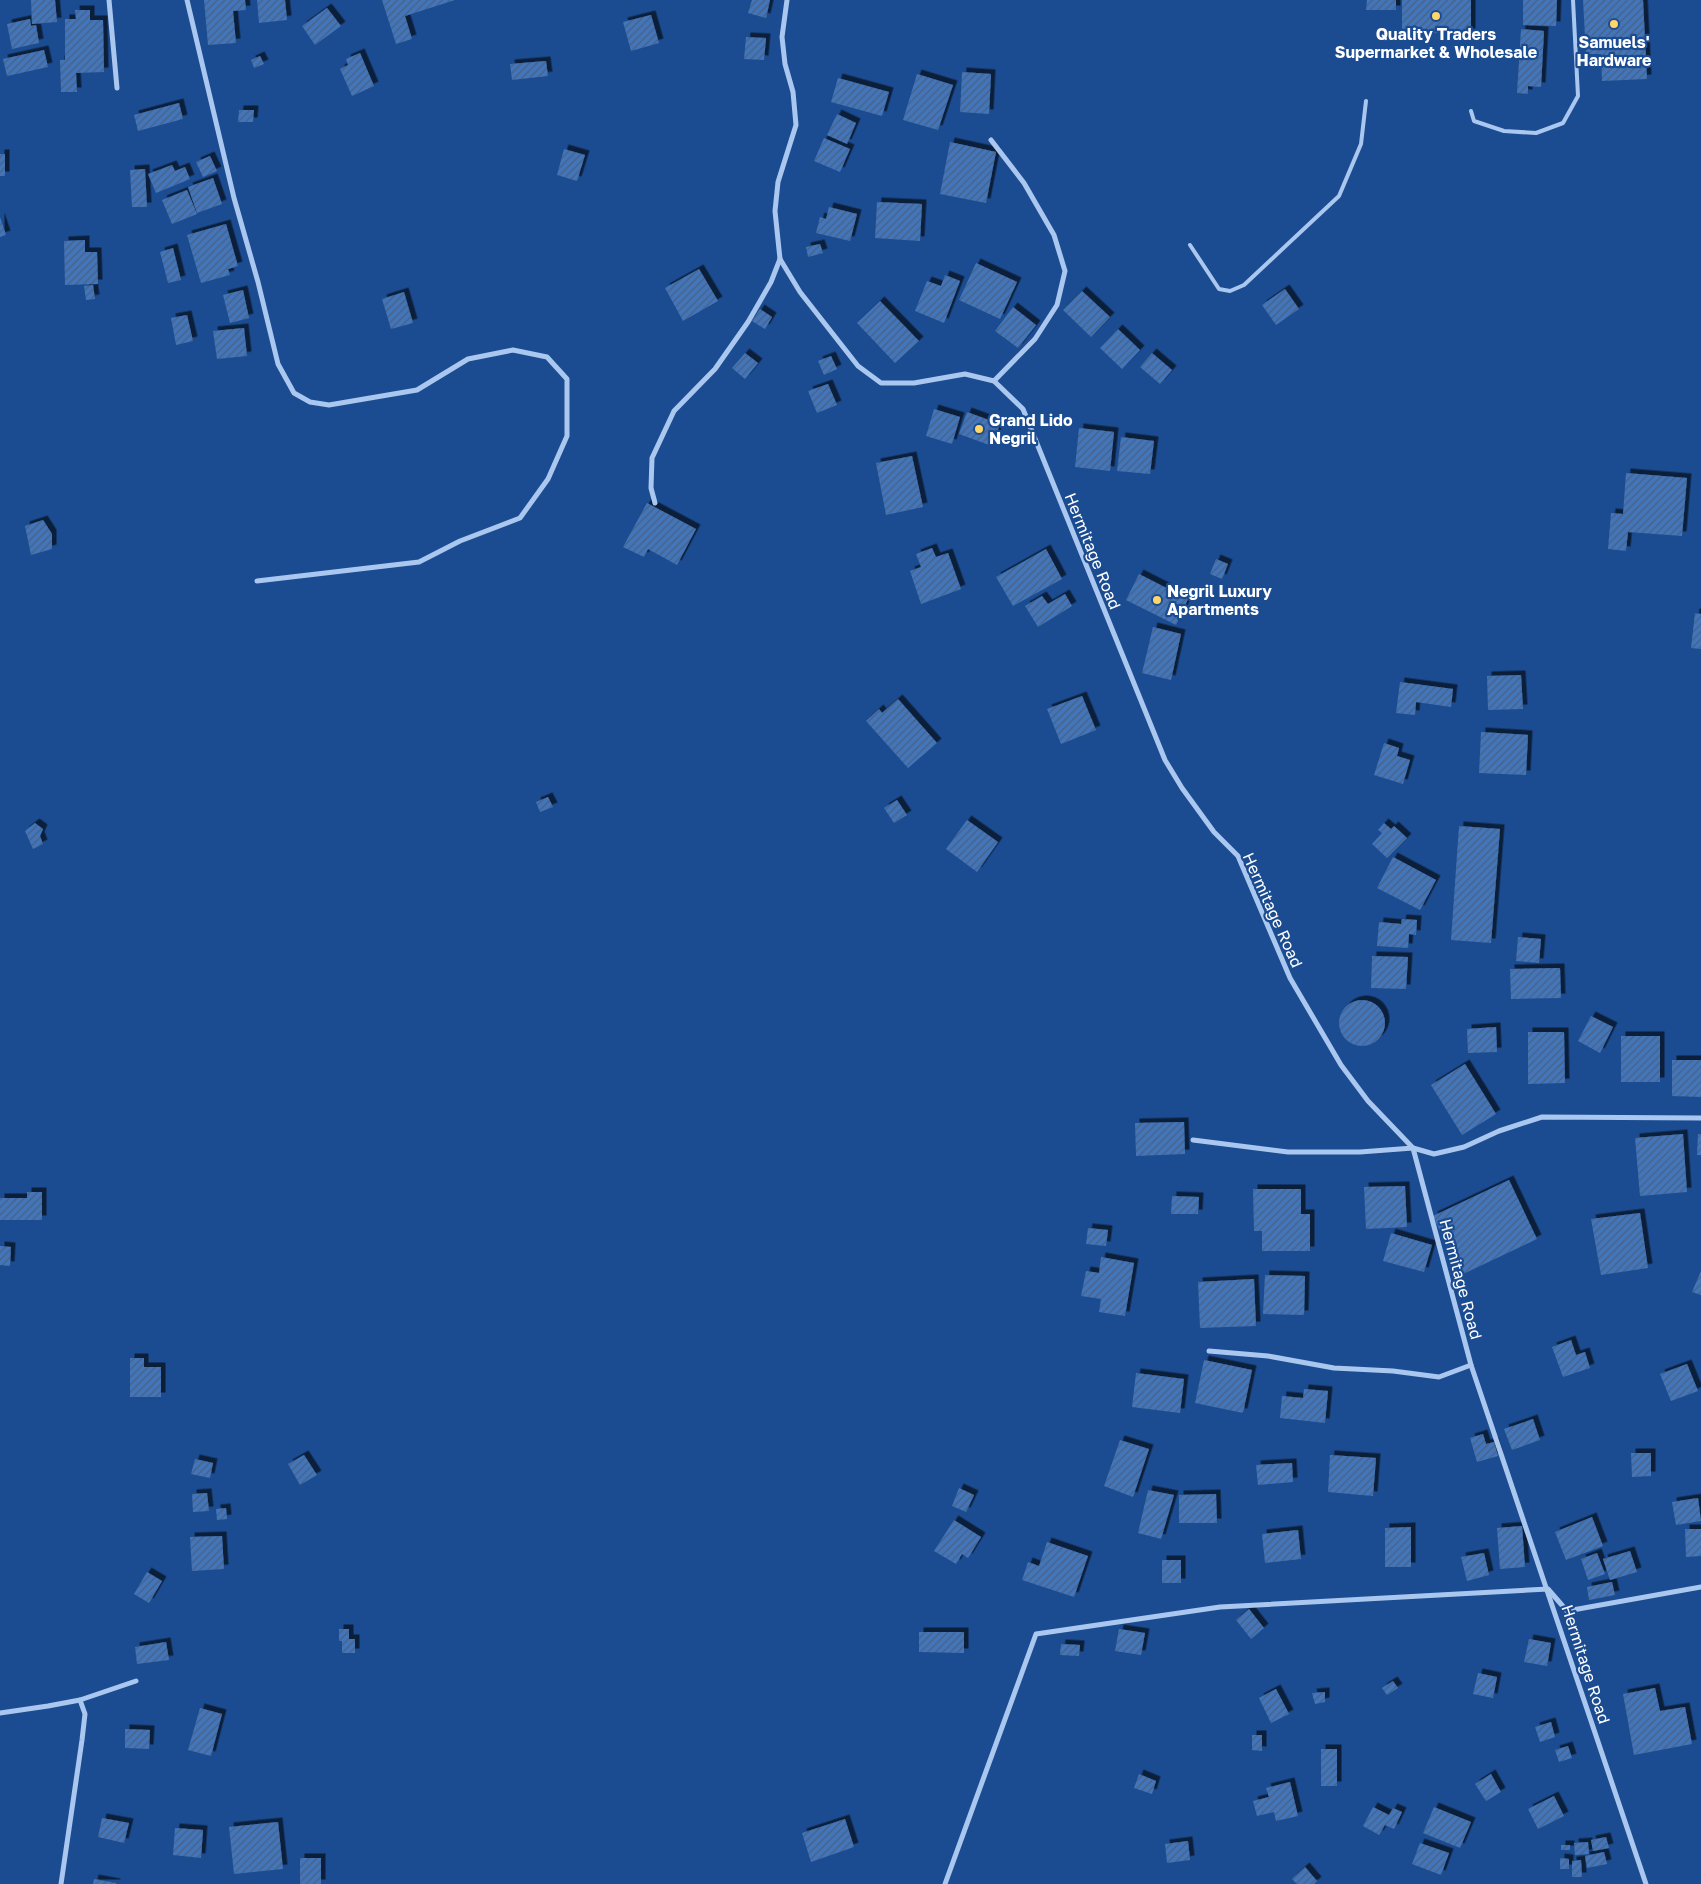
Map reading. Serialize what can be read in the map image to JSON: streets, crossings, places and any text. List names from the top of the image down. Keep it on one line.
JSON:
{"streets":{"street":["Hermitage Road"]},"places":["Quality Traders Supermarket & Wholesale","Samuels' Hardware","Grand Lido Negril","Negril Luxury Apartments"]}
